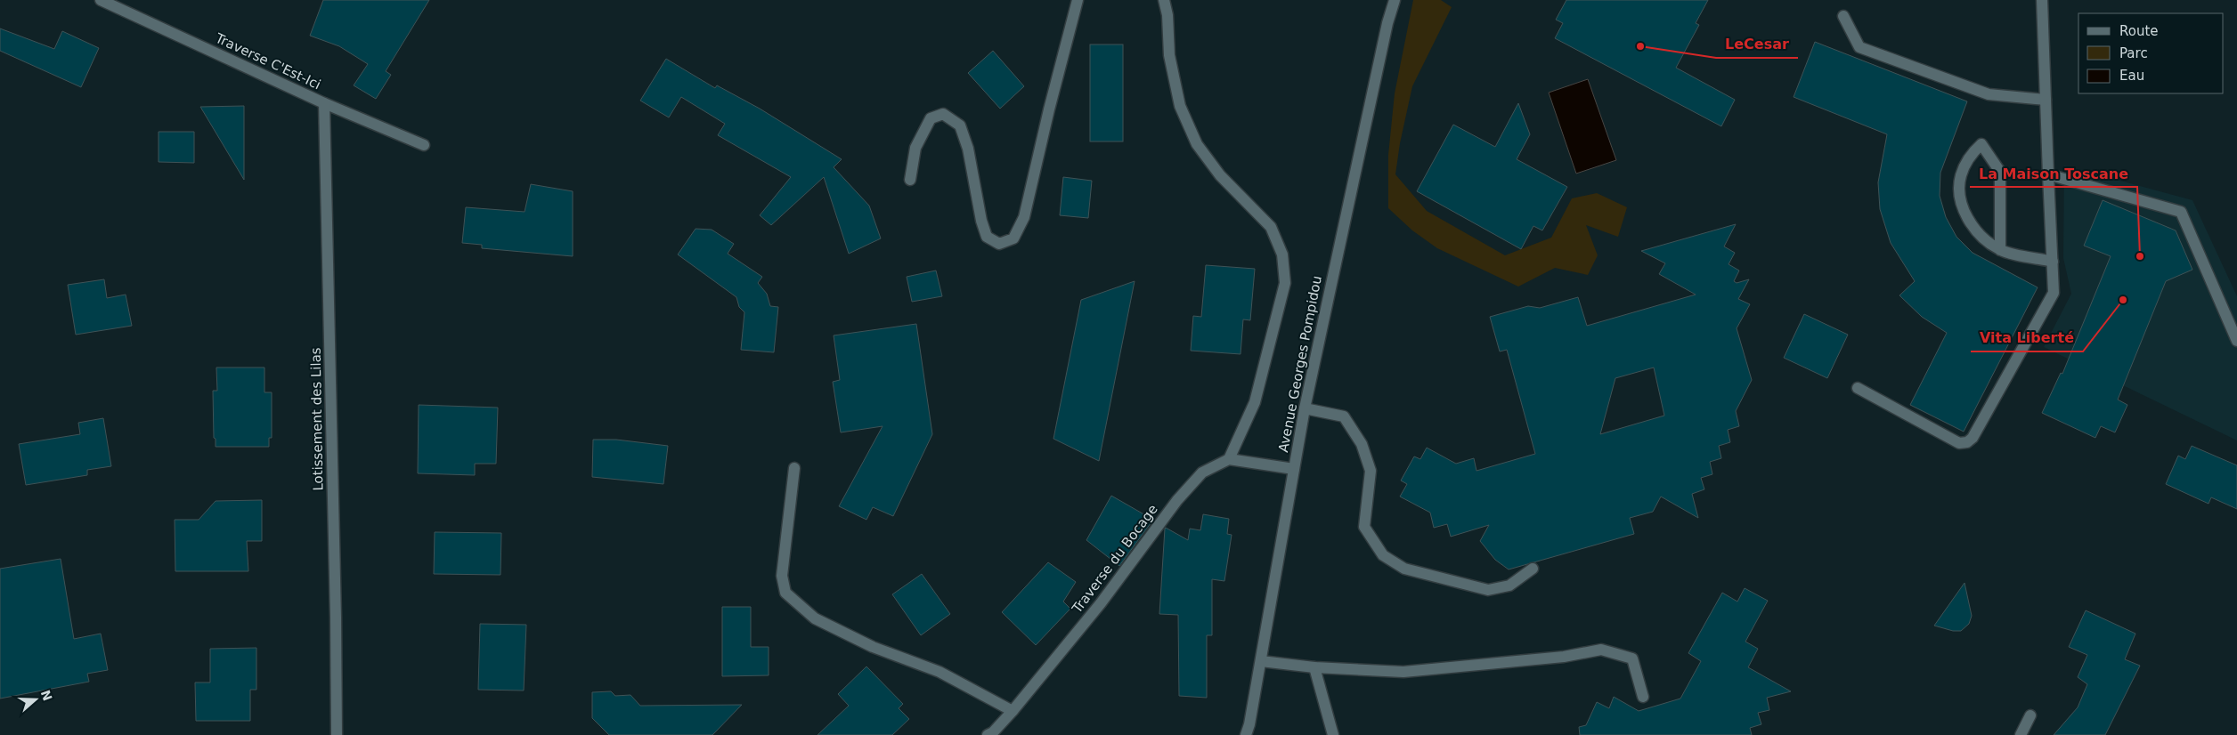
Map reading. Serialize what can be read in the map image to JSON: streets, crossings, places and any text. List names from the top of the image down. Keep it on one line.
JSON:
{"streets":{"street":["Traverse C'Est-Ici","Avenue Georges Pompidou","Lotissement des Lilas","Traverse du Bocage"]},"crossings":[["Traverse C'Est-Ici","Lotissement des Lilas"]],"places":["LeCesar","La Maison Toscane","Vita Liberté"],"legend":["Route","Parc","Eau"],"north":"right"}
